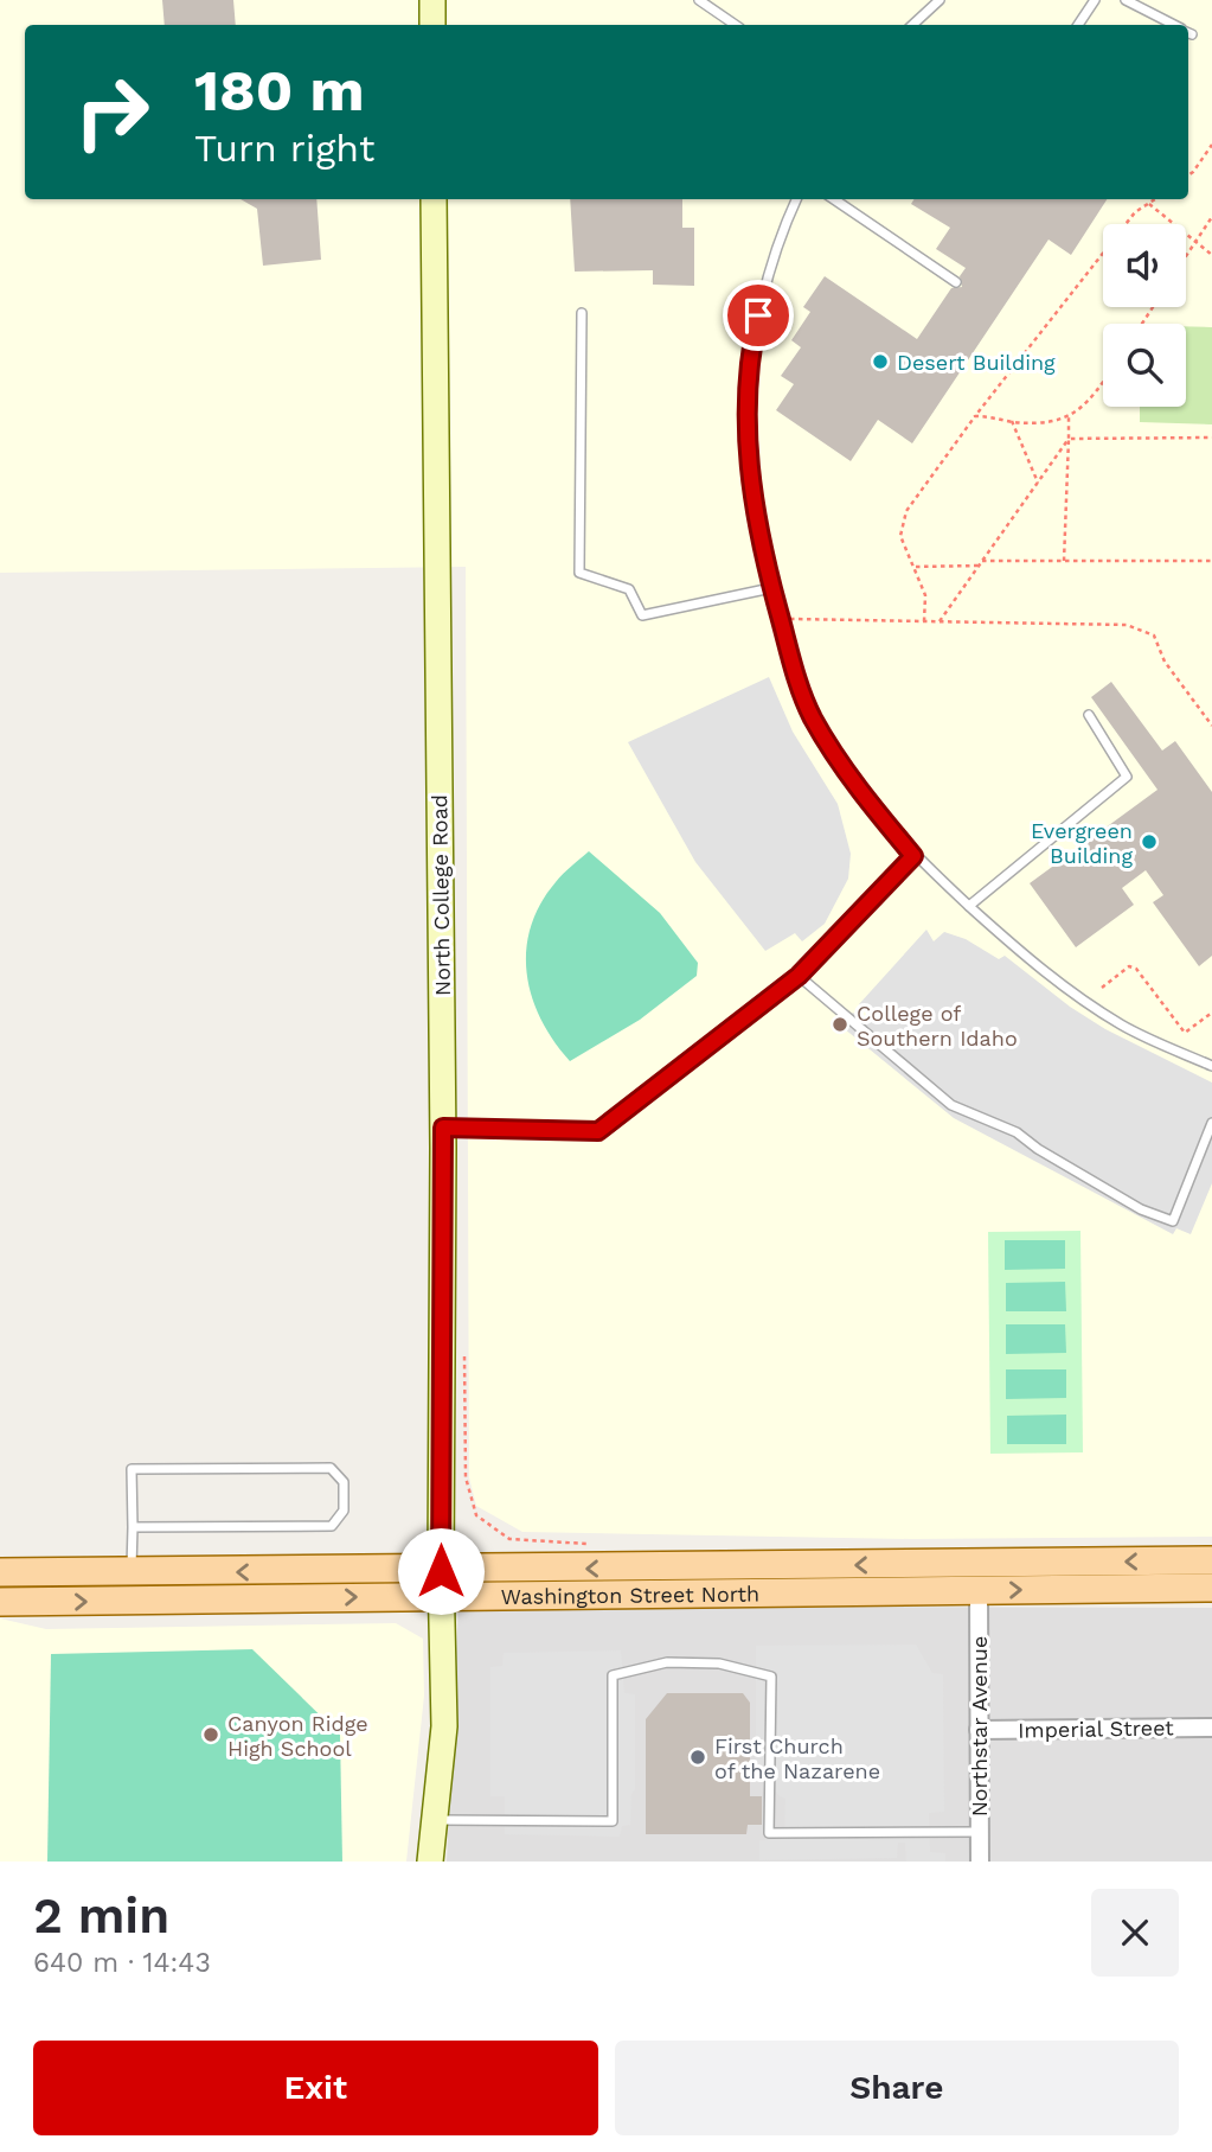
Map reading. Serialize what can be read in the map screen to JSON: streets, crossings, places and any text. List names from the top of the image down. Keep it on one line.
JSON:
{"streets":{"main road":["Washington Street North"],"street":["North College Road","Northstar Avenue","Imperial Street"]},"crossings":[["North College Road","Washington Street North"],["Washington Street North","Northstar Avenue"],["Northstar Avenue","Imperial Street"]],"places":["Desert Building","Evergreen Building","College of Southern Idaho","Canyon Ridge High School","First Church of the Nazarene"],"page":{"turn":["180 m","Turn right"],"heading":["2 min","640 m · 14:43"],"buttons":["Exit","Share"]}}
